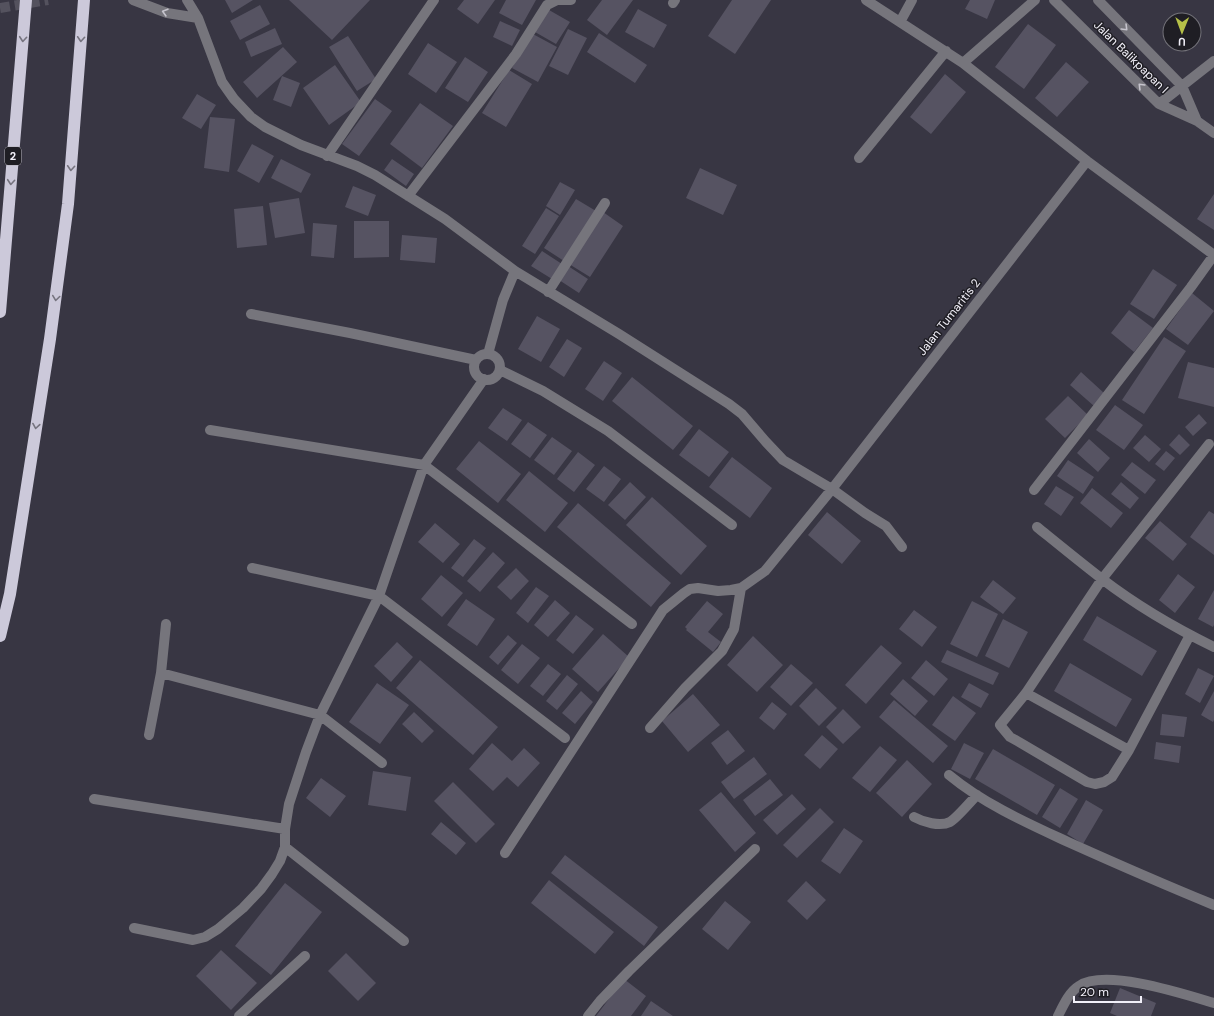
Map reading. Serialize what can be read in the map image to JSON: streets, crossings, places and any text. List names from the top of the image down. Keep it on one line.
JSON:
{"streets":{"highway":["2"],"street":["Jalan Balikpapan I","Jalan Tumaritis 2"]},"scale_bar":"20 m","north":"bottom"}
